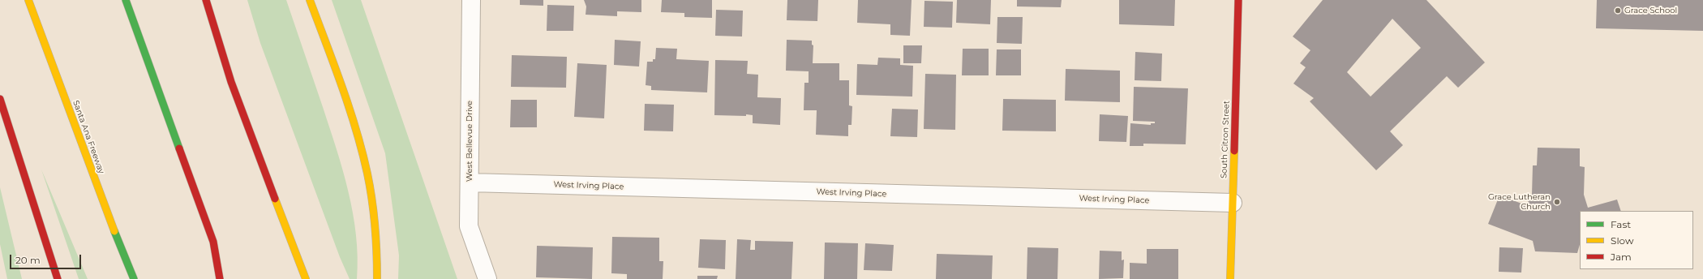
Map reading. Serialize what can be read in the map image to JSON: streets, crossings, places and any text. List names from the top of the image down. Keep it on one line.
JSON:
{"streets":{"main road":["Santa Ana Freeway","South Citron Street"],"street":["West Bellevue Drive","West Irving Place"]},"crossings":[["South Citron Street","West Irving Place"],["West Bellevue Drive","West Irving Place"]],"places":["Grace School","Grace Lutheran Church"],"legend":["Fast","Slow","Jam"],"scale_bar":"20 m"}
